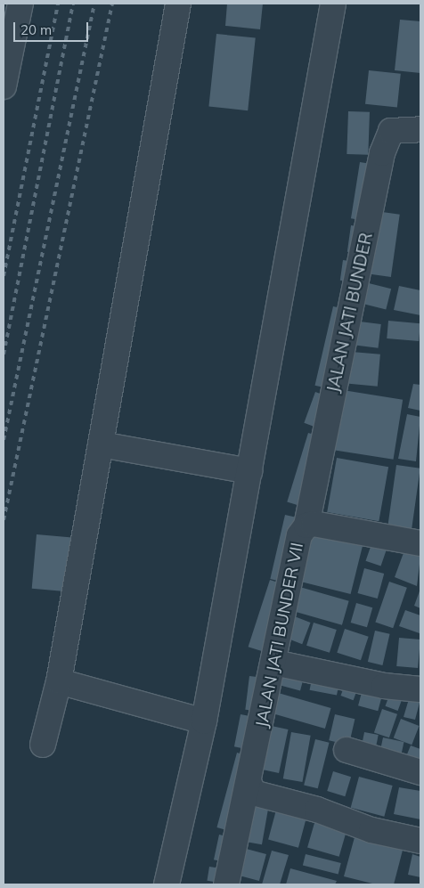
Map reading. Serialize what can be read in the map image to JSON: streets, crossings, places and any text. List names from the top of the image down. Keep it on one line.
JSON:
{"streets":{"street":["JALAN JATI BUNDER","JALAN JATI BUNDER VII"]},"crossings":[["JALAN JATI BUNDER","JALAN JATI BUNDER VII"]],"scale_bar":"20 m"}
